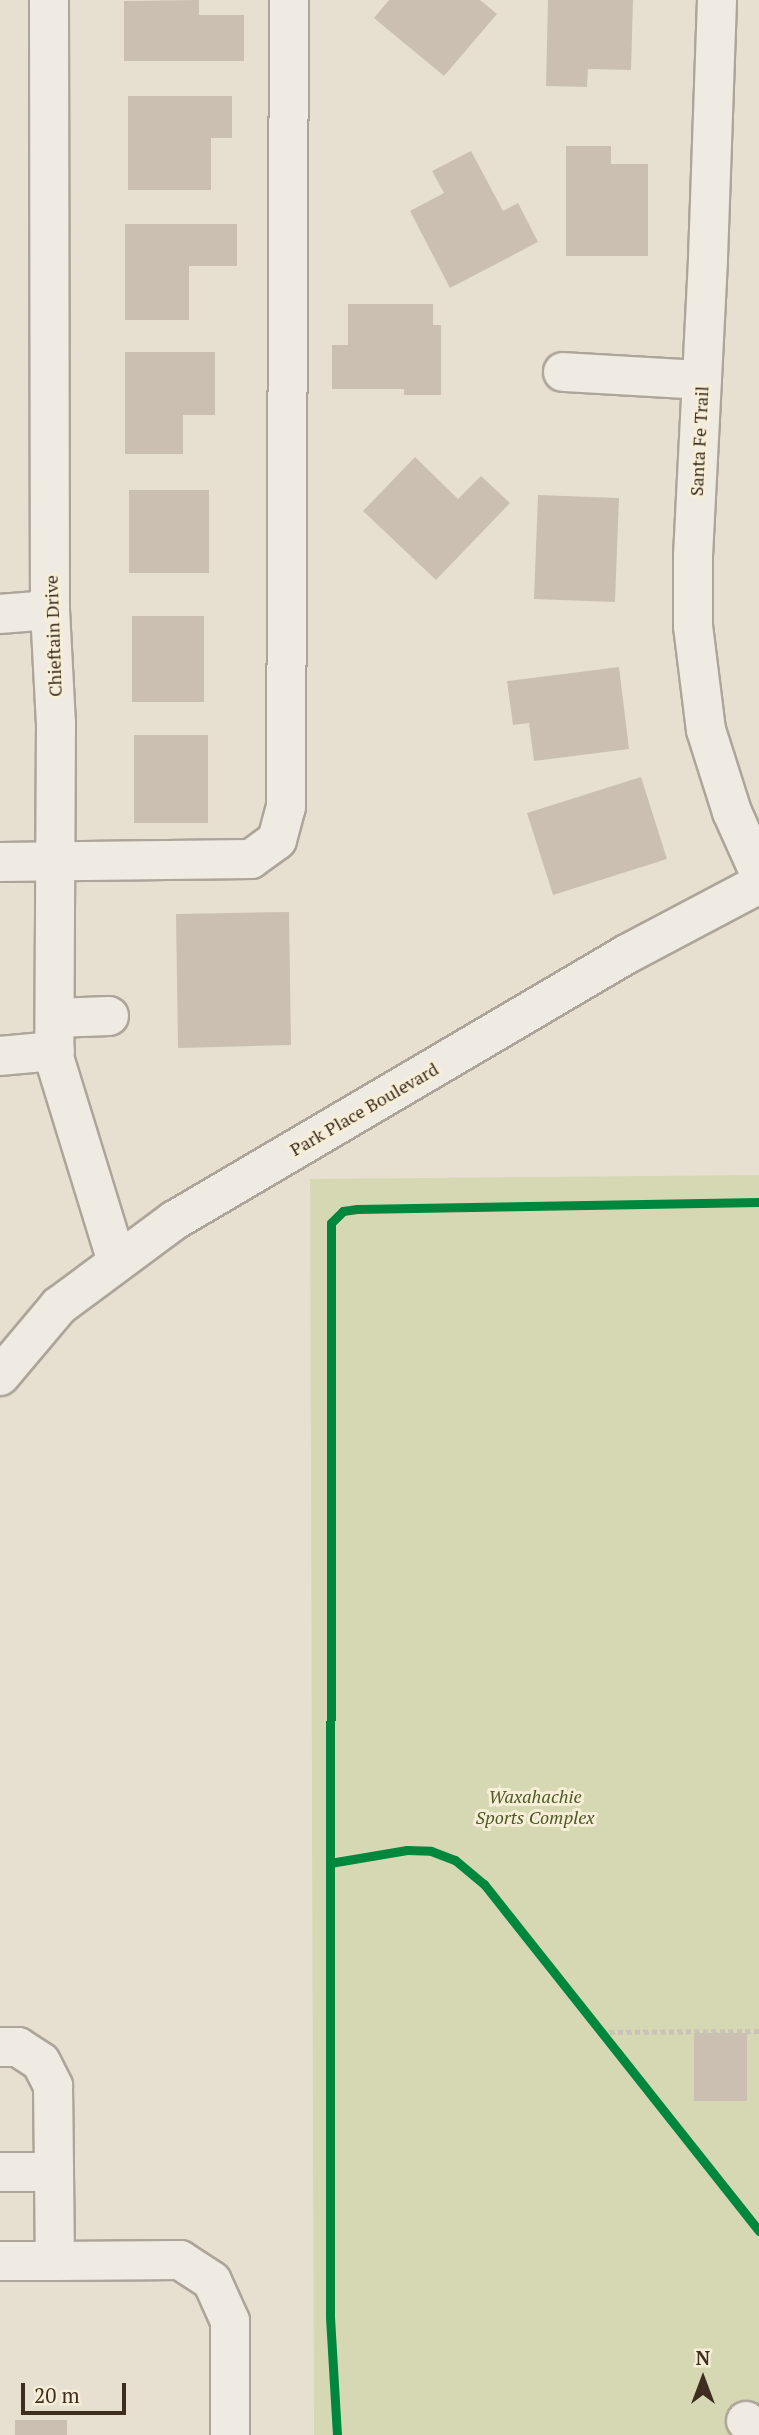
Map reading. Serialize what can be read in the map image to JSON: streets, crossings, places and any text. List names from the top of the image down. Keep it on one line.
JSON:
{"streets":{"street":["Santa Fe Trail","Chieftain Drive","Park Place Boulevard"]},"crossings":[["Chieftain Drive","Park Place Boulevard"]],"parks":["Waxahachie Sports Complex"],"scale_bar":"20 m","north":"top"}
